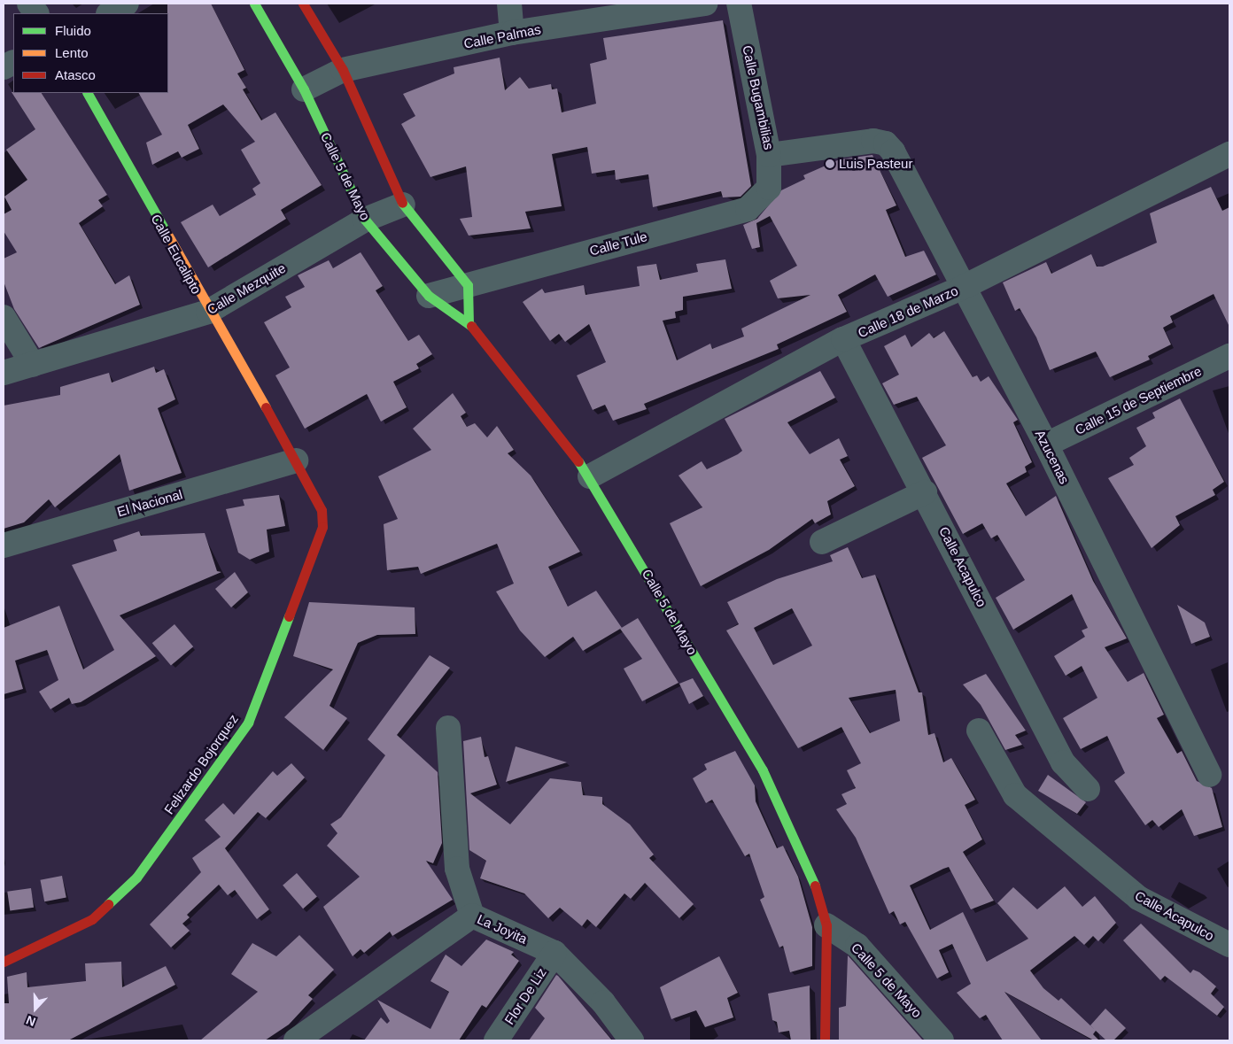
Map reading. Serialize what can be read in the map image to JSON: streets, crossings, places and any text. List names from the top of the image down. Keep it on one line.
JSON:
{"streets":{"street":["Calle Palmas","Calle Bugambilias","Calle 5 de Mayo","Calle Tule","Calle Eucalipto","Calle Mezquite","Calle 18 de Marzo","Calle 15 de Septiembre","Azucenas","El Nacional","Calle Acapulco","Felizardo Bojorquez","La Joyita","Flor De Liz"]},"crossings":[["Calle Palmas","Calle 5 de Mayo"],["Calle Bugambilias","Calle Tule"],["Calle Bugambilias","Azucenas"],["Calle 5 de Mayo","Calle Tule"],["Calle 5 de Mayo","Calle Mezquite"],["Calle 5 de Mayo","Calle 18 de Marzo"],["Calle Eucalipto","Calle Mezquite"],["Calle Eucalipto","El Nacional"],["Calle Eucalipto","Felizardo Bojorquez"],["Calle 18 de Marzo","Azucenas"],["Calle 18 de Marzo","Calle Acapulco"],["Calle 15 de Septiembre","Azucenas"],["El Nacional","Felizardo Bojorquez"],["La Joyita","Flor De Liz"]],"places":["Luis Pasteur"],"legend":["Fluido","Lento","Atasco"],"north":"bottom"}
